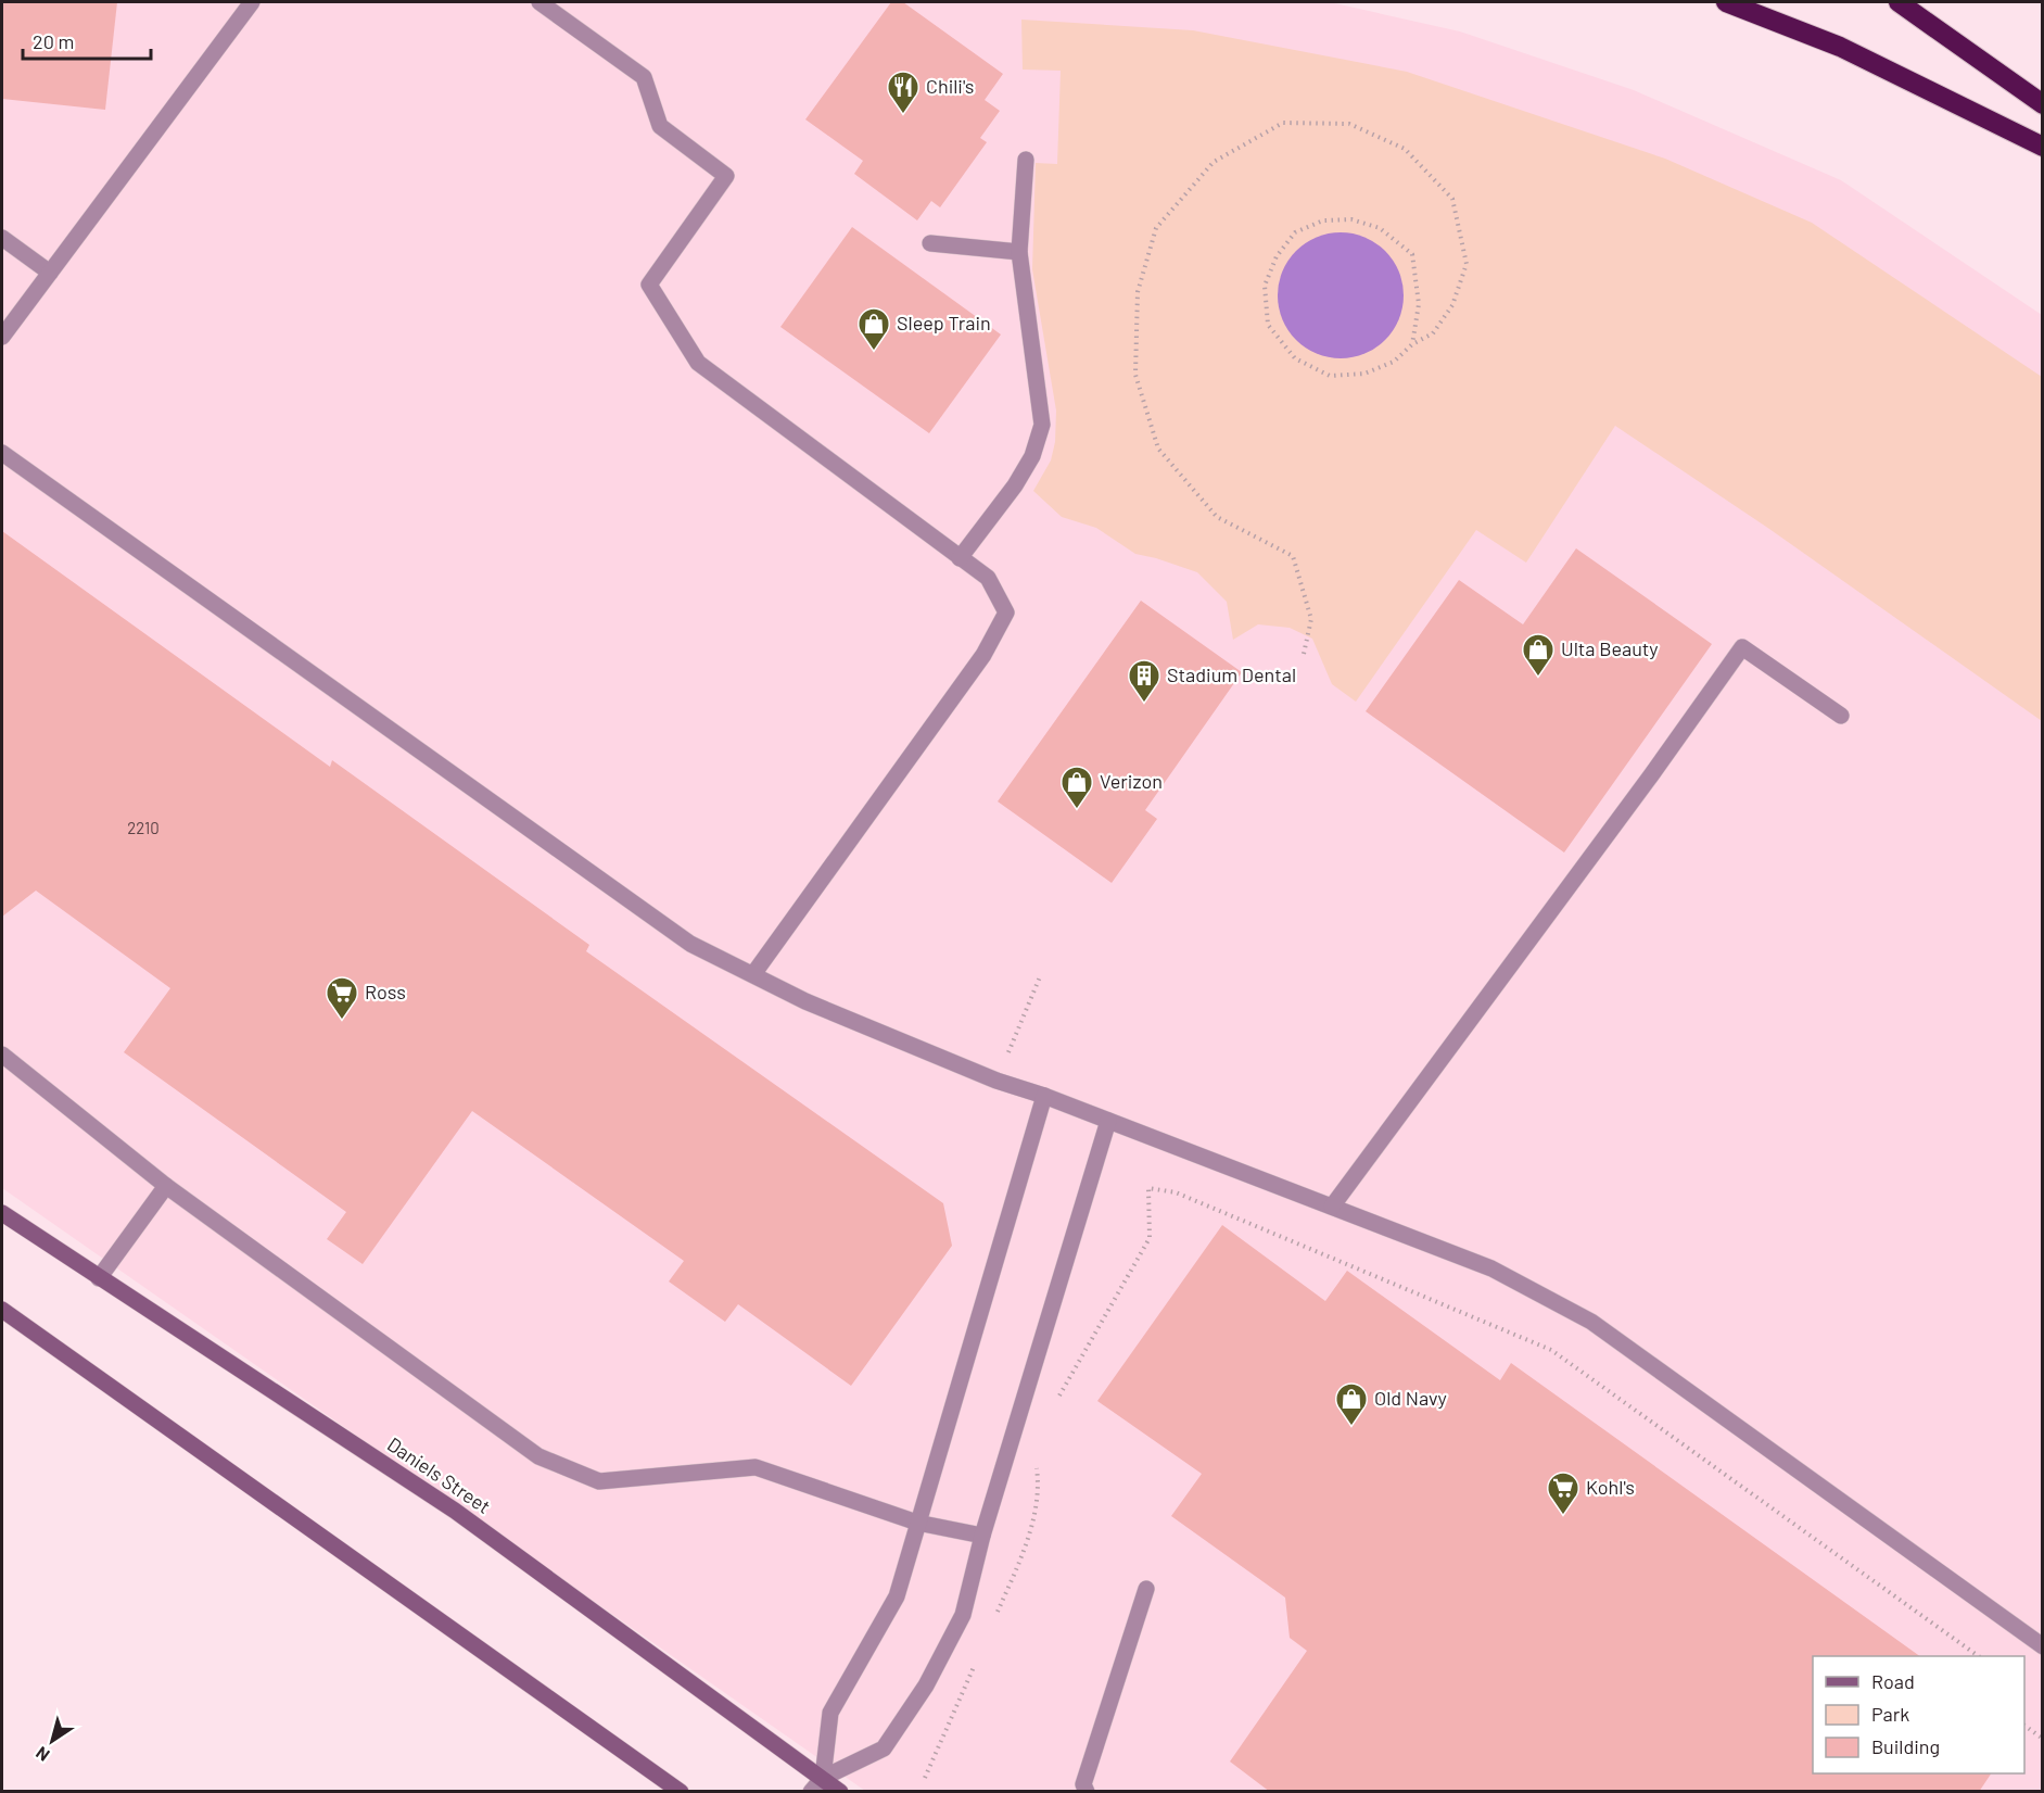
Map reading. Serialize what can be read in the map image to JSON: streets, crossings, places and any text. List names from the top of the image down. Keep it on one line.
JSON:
{"streets":{"main road":["Daniels Street"]},"places":{"restaurant":["Chili's"],"shop":["Sleep Train","Ulta Beauty","Verizon","Old Navy"],"building":["Stadium Dental"],"supermarket":["Ross","Kohl's"]},"house_numbers":["2210"],"legend":["Road","Park","Building"],"scale_bar":"20 m","north":"bottom left"}
